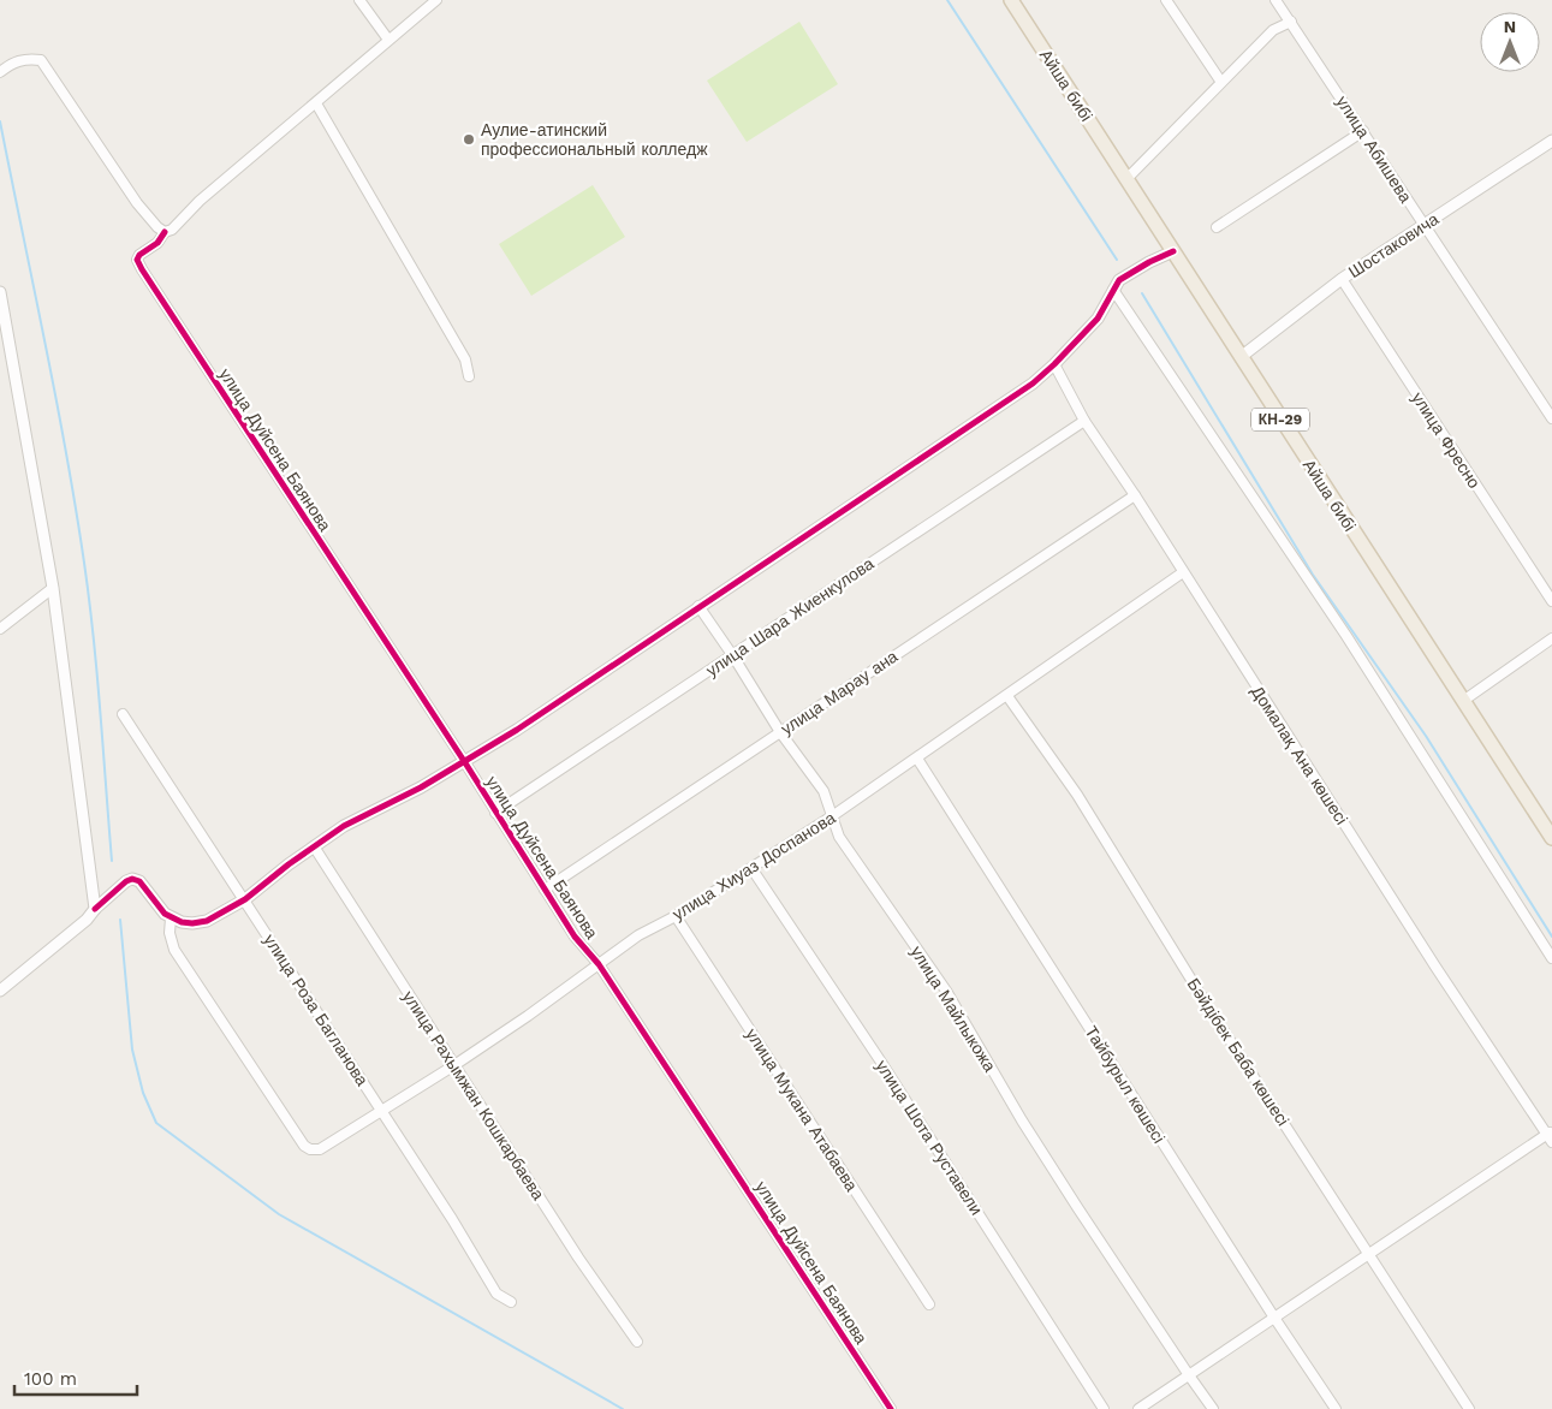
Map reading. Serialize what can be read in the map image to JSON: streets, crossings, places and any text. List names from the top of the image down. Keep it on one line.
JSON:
{"streets":{"main road":["Айша бибі","КН-29"],"street":["улица Абишева","Шостаковича","улица Фресно","улица Дуйсена Баянова","улица Шара Жиенкулова","улица Марау ана","Домалақ Ана көшесі","улица Хиуаз Доспанова","улица Майлыкожа","улица Роза Багланова","Бәйдібек Баба көшесі","Тайбурыл көшесі","улица Рахымжан Кошкарбаева","улица Мукана Атабаева","улица Шота Руставели"]},"crossings":[["Айша бибі","Шостаковича"],["улица Абишева","Шостаковича"],["Шостаковича","улица Фресно"],["улица Дуйсена Баянова","улица Шара Жиенкулова"],["улица Дуйсена Баянова","улица Марау ана"],["улица Дуйсена Баянова","улица Хиуаз Доспанова"],["улица Шара Жиенкулова","Домалақ Ана көшесі"],["улица Шара Жиенкулова","улица Майлыкожа"],["улица Марау ана","Домалақ Ана көшесі"],["улица Марау ана","улица Майлыкожа"],["Домалақ Ана көшесі","улица Хиуаз Доспанова"],["улица Хиуаз Доспанова","улица Майлыкожа"],["улица Хиуаз Доспанова","улица Роза Багланова"],["улица Хиуаз Доспанова","Бәйдібек Баба көшесі"],["улица Хиуаз Доспанова","Тайбурыл көшесі"],["улица Хиуаз Доспанова","улица Рахымжан Кошкарбаева"],["улица Хиуаз Доспанова","улица Мукана Атабаева"],["улица Хиуаз Доспанова","улица Шота Руставели"]],"places":["Аулие-атинский профессиональный колледж"],"scale_bar":"100 m","north":"top"}
